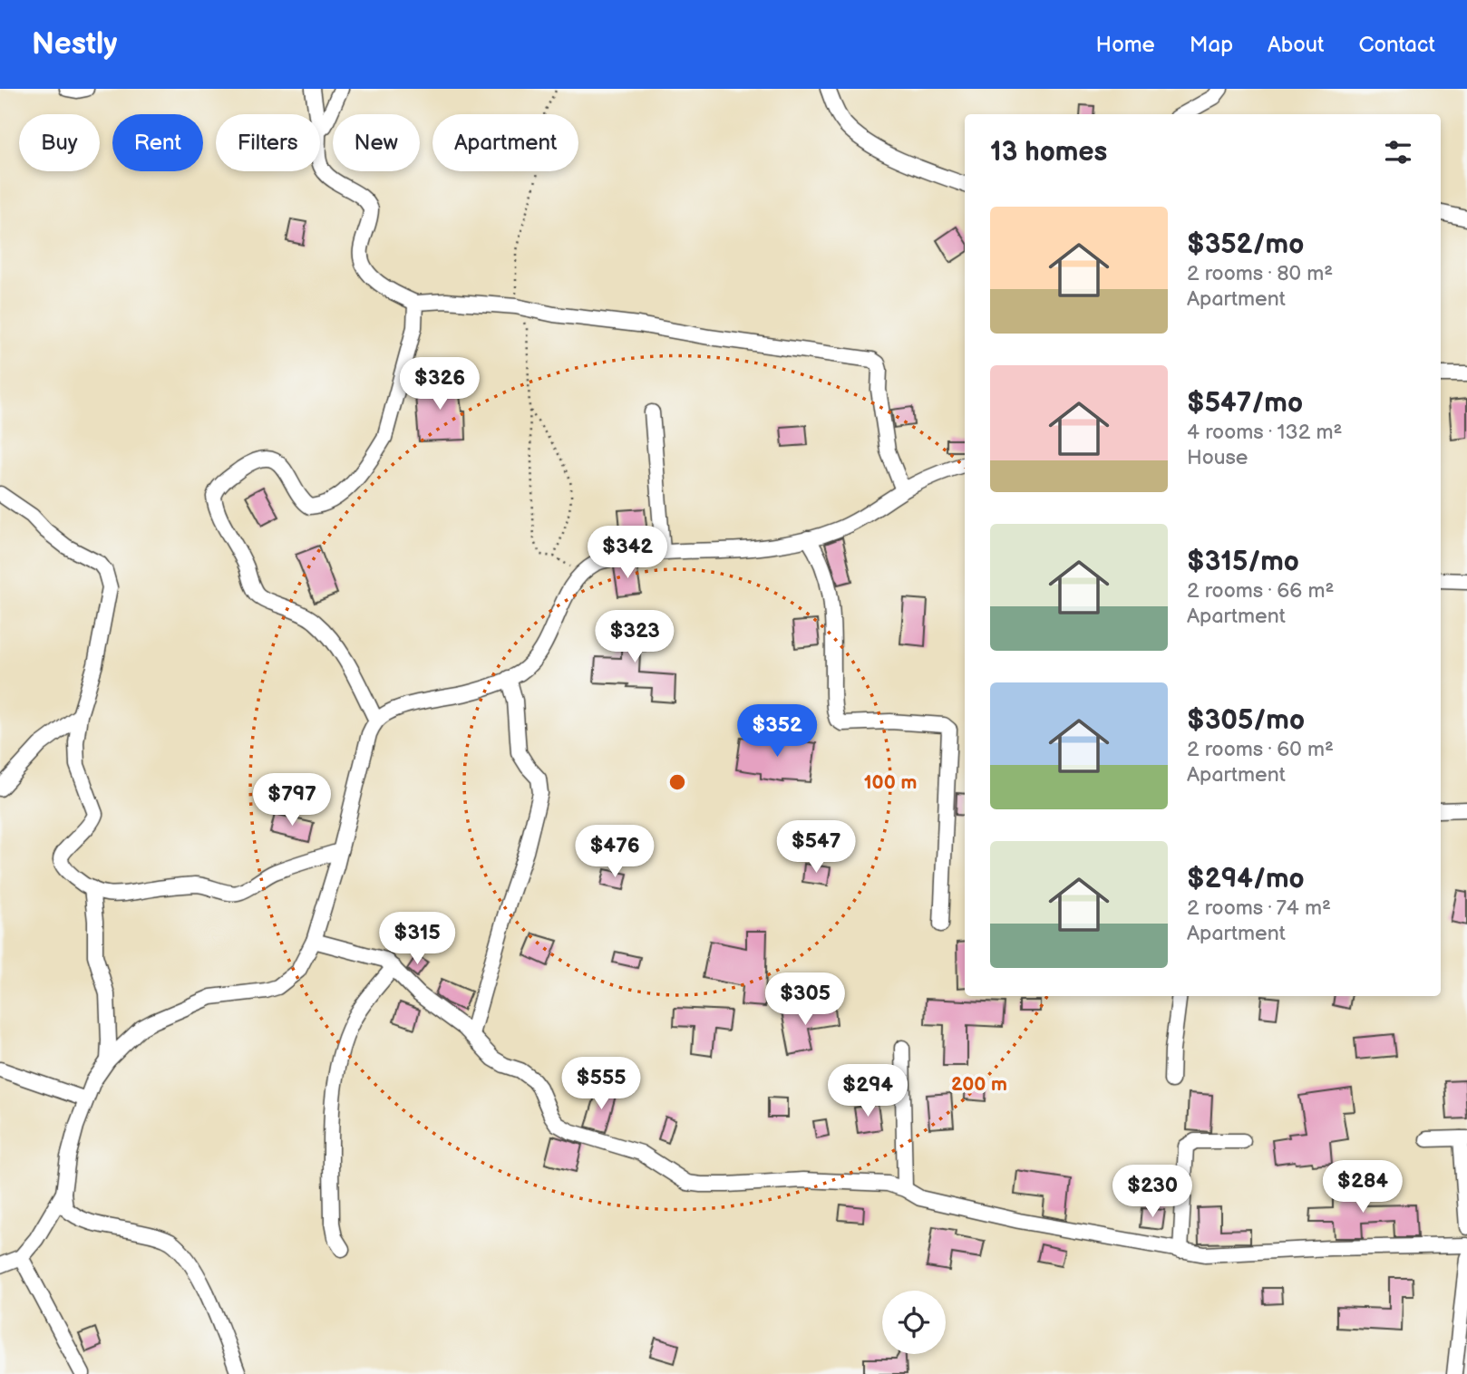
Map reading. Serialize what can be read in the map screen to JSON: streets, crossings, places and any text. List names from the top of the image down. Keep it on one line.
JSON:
{"page":{"header":"Nestly","nav":["Home","Map","About","Contact"],"chip":["Buy","Rent","Filters","New","Apartment"],"heading":"13 homes","list":[{"name":"$352/mo","note":"2 rooms · 80 m² · Apartment"},{"name":"$547/mo","note":"4 rooms · 132 m² · House"},{"name":"$315/mo","note":"2 rooms · 66 m² · Apartment"},{"name":"$305/mo","note":"2 rooms · 60 m² · Apartment"},{"name":"$294/mo","note":"2 rooms · 74 m² · Apartment"}],"price":["$326","$342","$323","$352","$797","$547","$476","$315","$305","$555","$294","$284","$230"]},"rings":["100 m","200 m"]}
